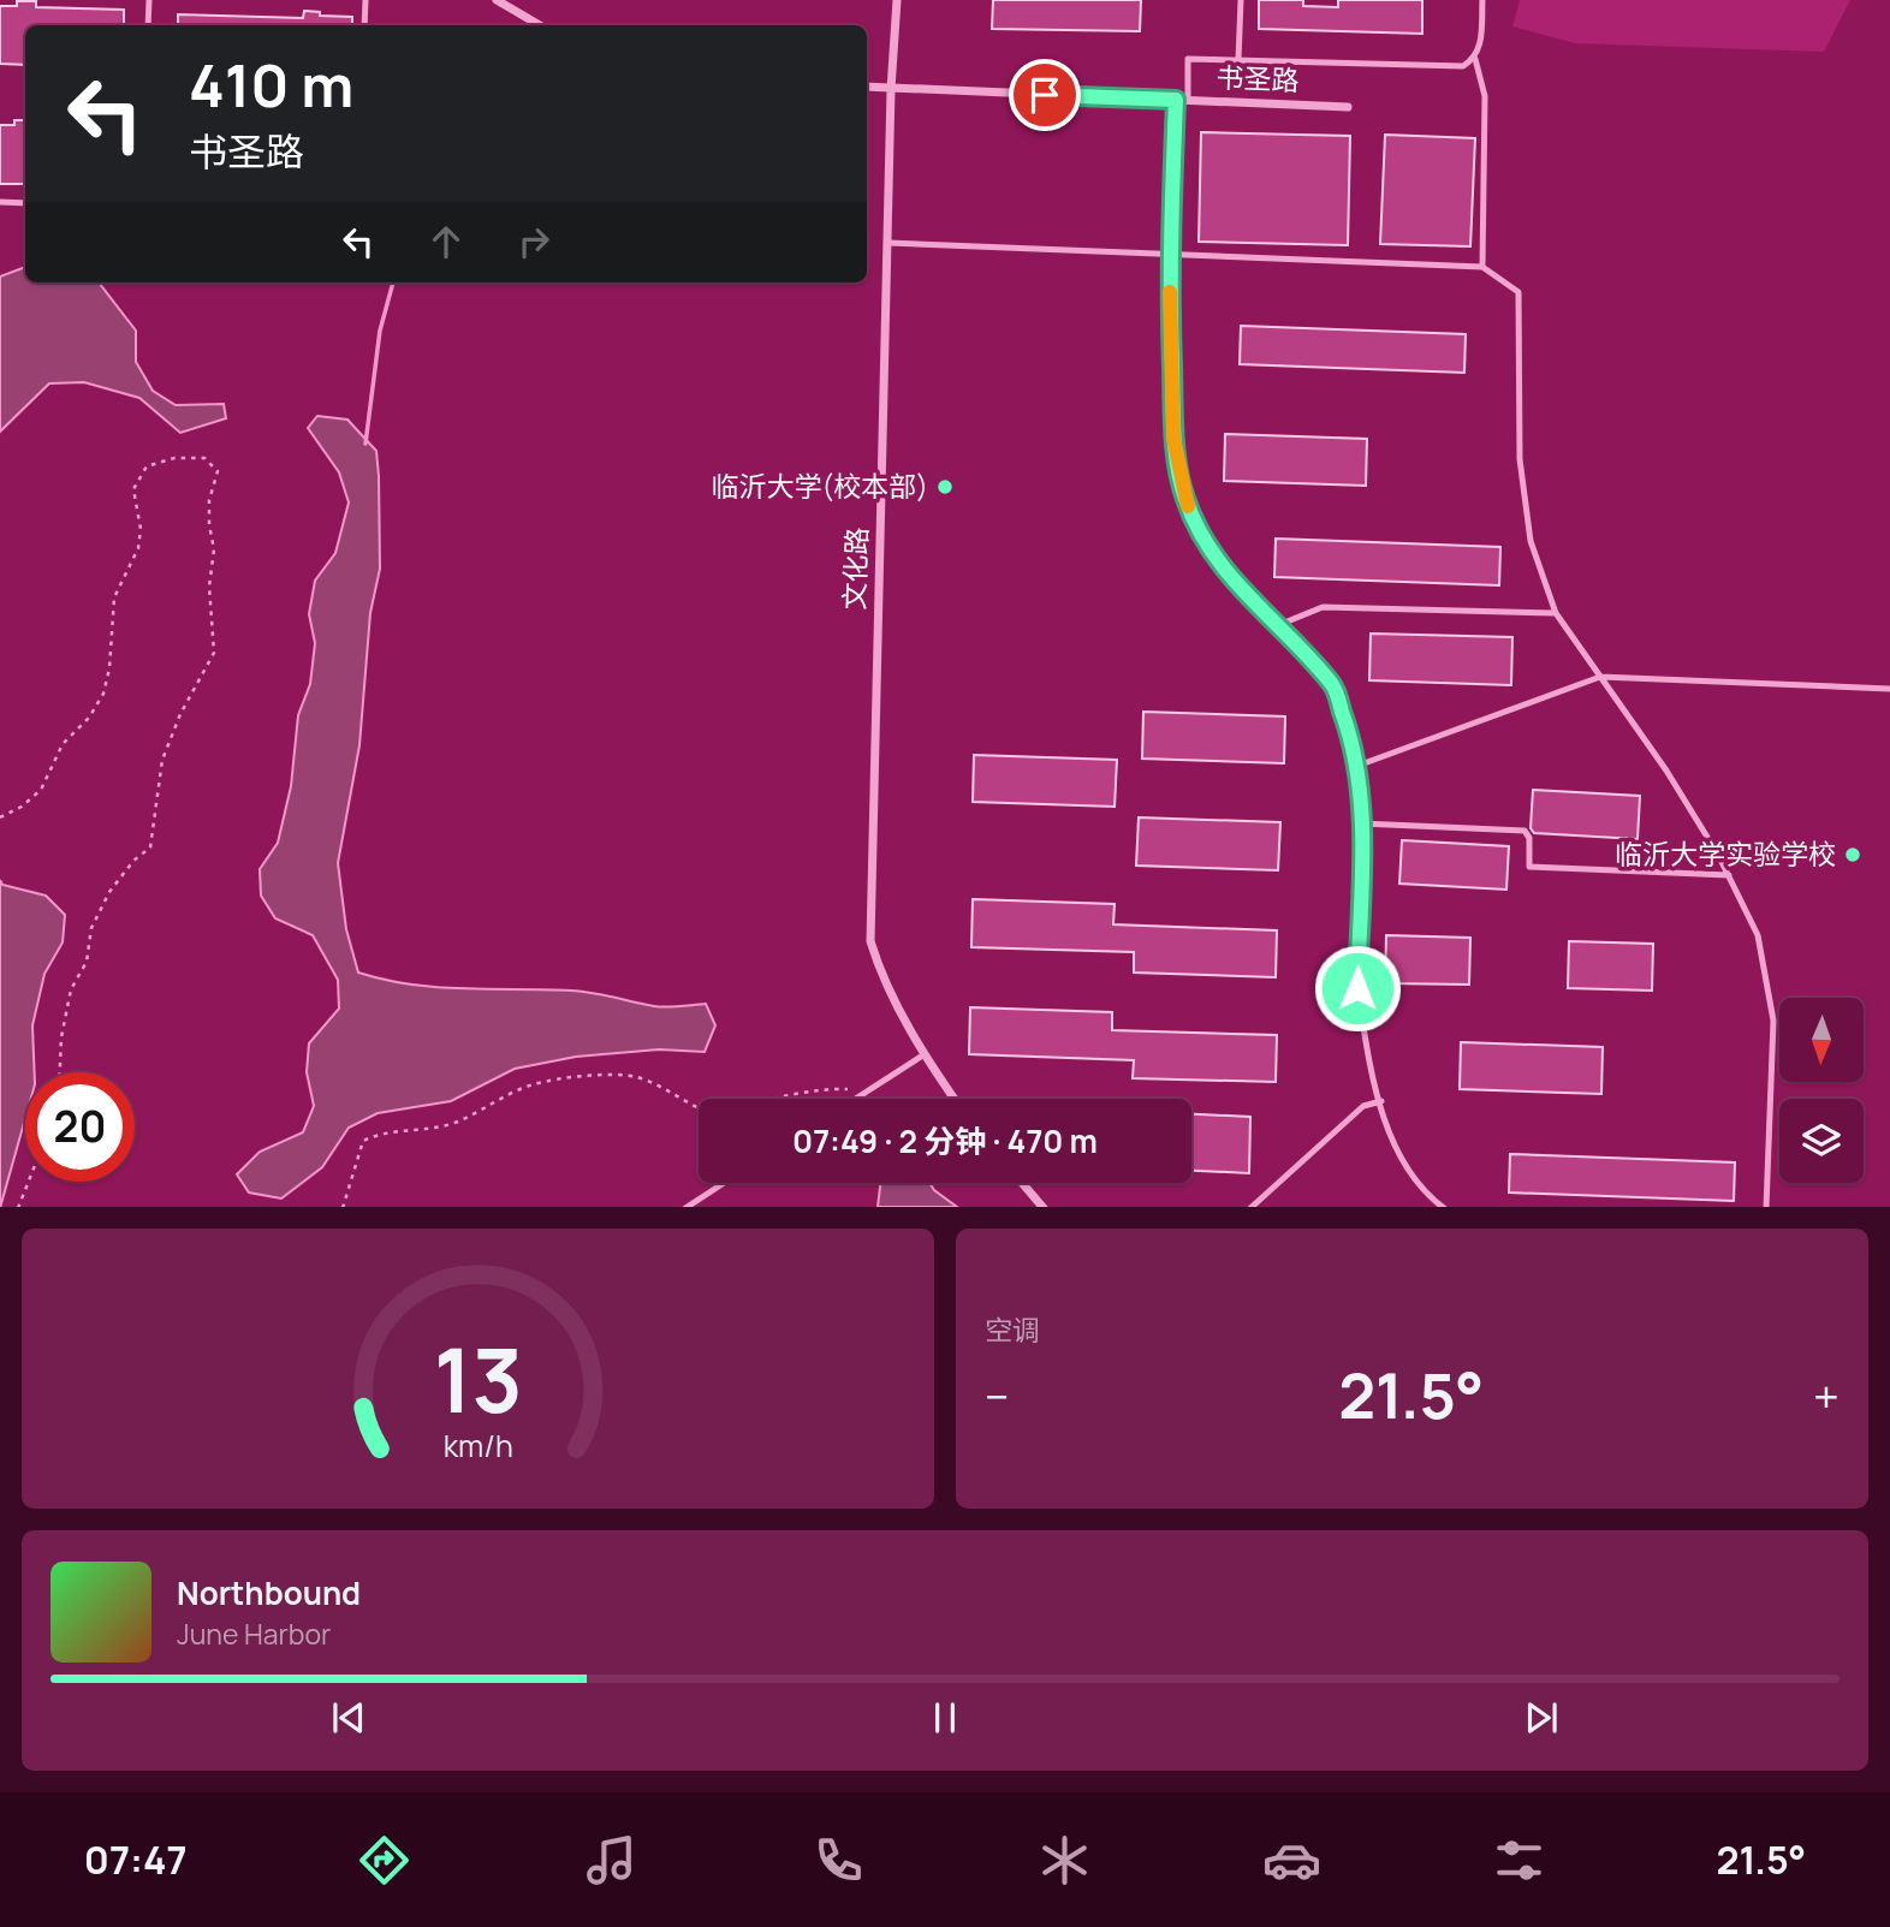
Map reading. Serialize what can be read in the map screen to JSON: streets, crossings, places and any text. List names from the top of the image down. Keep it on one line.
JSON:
{"streets":{"street":["书圣路","文化路"]},"crossings":[["书圣路","文化路"]],"places":["临沂大学(校本部)","临沂大学实验学校"],"north":"bottom","page":{"turn":["410 m","书圣路"],"limit":"20","trip":"07:49 · 2 分钟 · 470 m","tile":"空调","heat":["−","21.5°","+"],"song":["Northbound","June Harbor"],"tabs":["07:47","21.5°"],"gauge":["13","km/h"]}}
